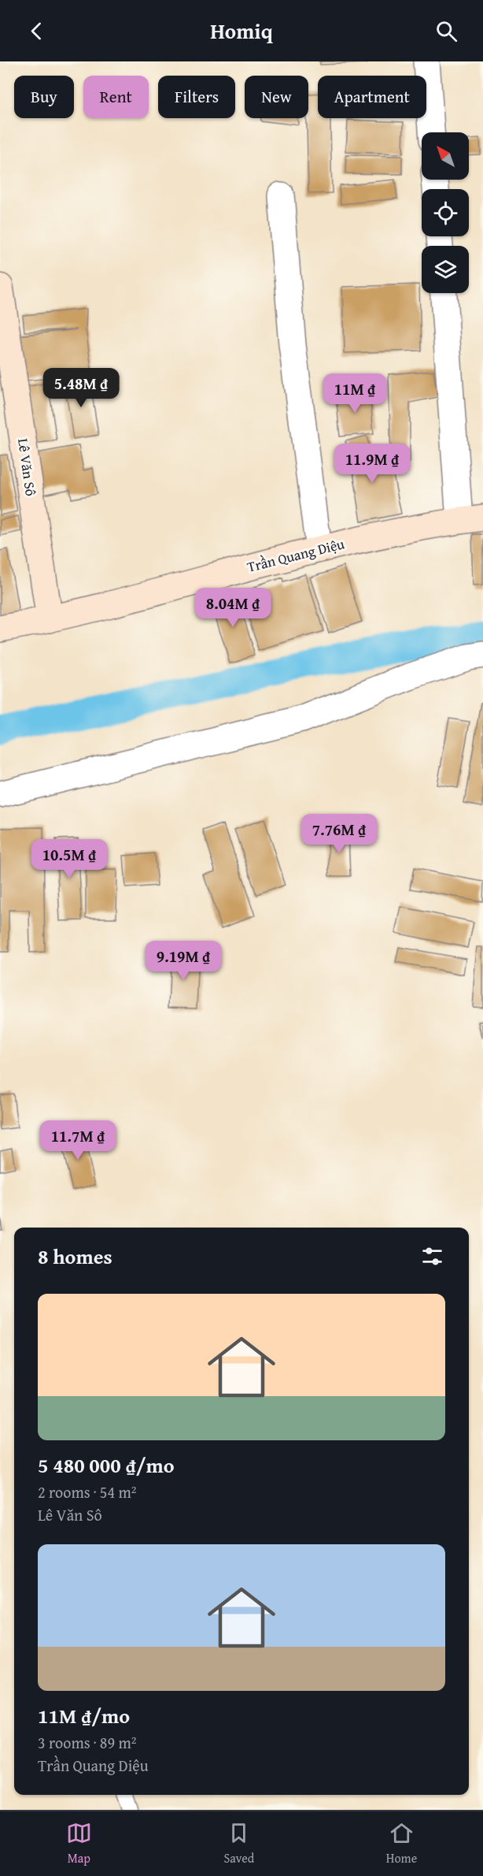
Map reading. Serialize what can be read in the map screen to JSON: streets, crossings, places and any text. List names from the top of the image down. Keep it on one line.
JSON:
{"streets":{"street":["Lê Văn Sô","Trần Quang Diệu"]},"crossings":[["Lê Văn Sô","Trần Quang Diệu"]],"north":"top left","page":{"header":"Homiq","chip":["Buy","Rent","Filters","New","Apartment"],"price":["5.48M ₫","11M ₫","11.9M ₫","8.04M ₫","7.76M ₫","10.5M ₫","9.19M ₫","11.7M ₫"],"heading":"8 homes","list":[{"name":"5 480 000 ₫/mo","note":"2 rooms · 54 m² · Lê Văn Sô"},{"name":"11M ₫/mo","note":"3 rooms · 89 m² · Trần Quang Diệu"}],"tabs":["Map","Saved","Home"]}}
